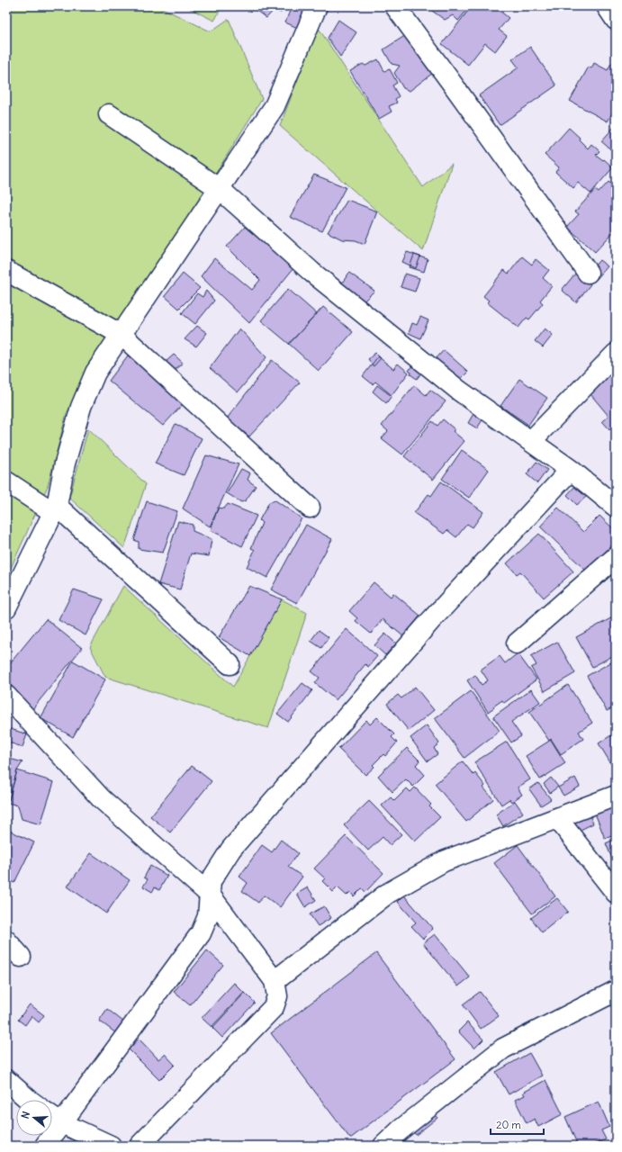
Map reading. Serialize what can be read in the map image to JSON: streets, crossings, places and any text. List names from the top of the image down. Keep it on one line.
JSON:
{"scale_bar":"20 m","north":"left"}
